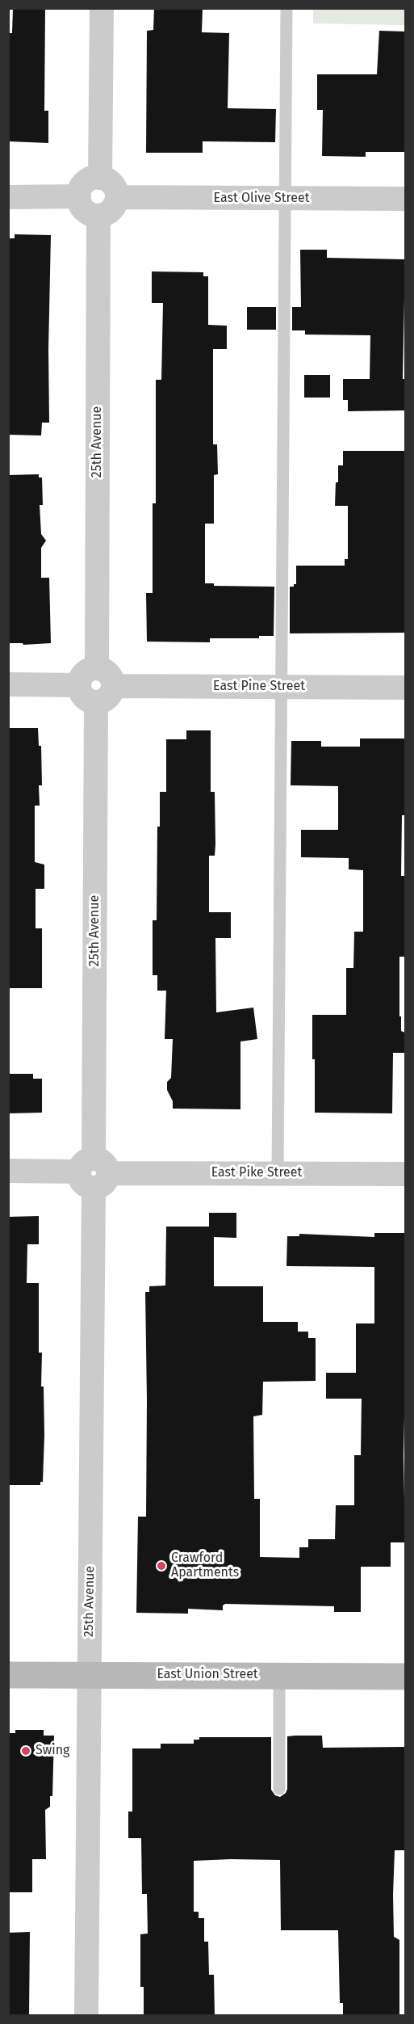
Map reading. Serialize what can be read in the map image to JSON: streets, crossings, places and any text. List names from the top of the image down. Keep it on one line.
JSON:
{"streets":{"main road":["East Union Street"],"street":["East Olive Street","25th Avenue","East Pine Street","East Pike Street"]},"crossings":[["East Olive Street","25th Avenue"],["25th Avenue","East Pine Street"],["25th Avenue","East Pike Street"],["25th Avenue","East Union Street"]],"places":["Crawford Apartments","Swing"]}
